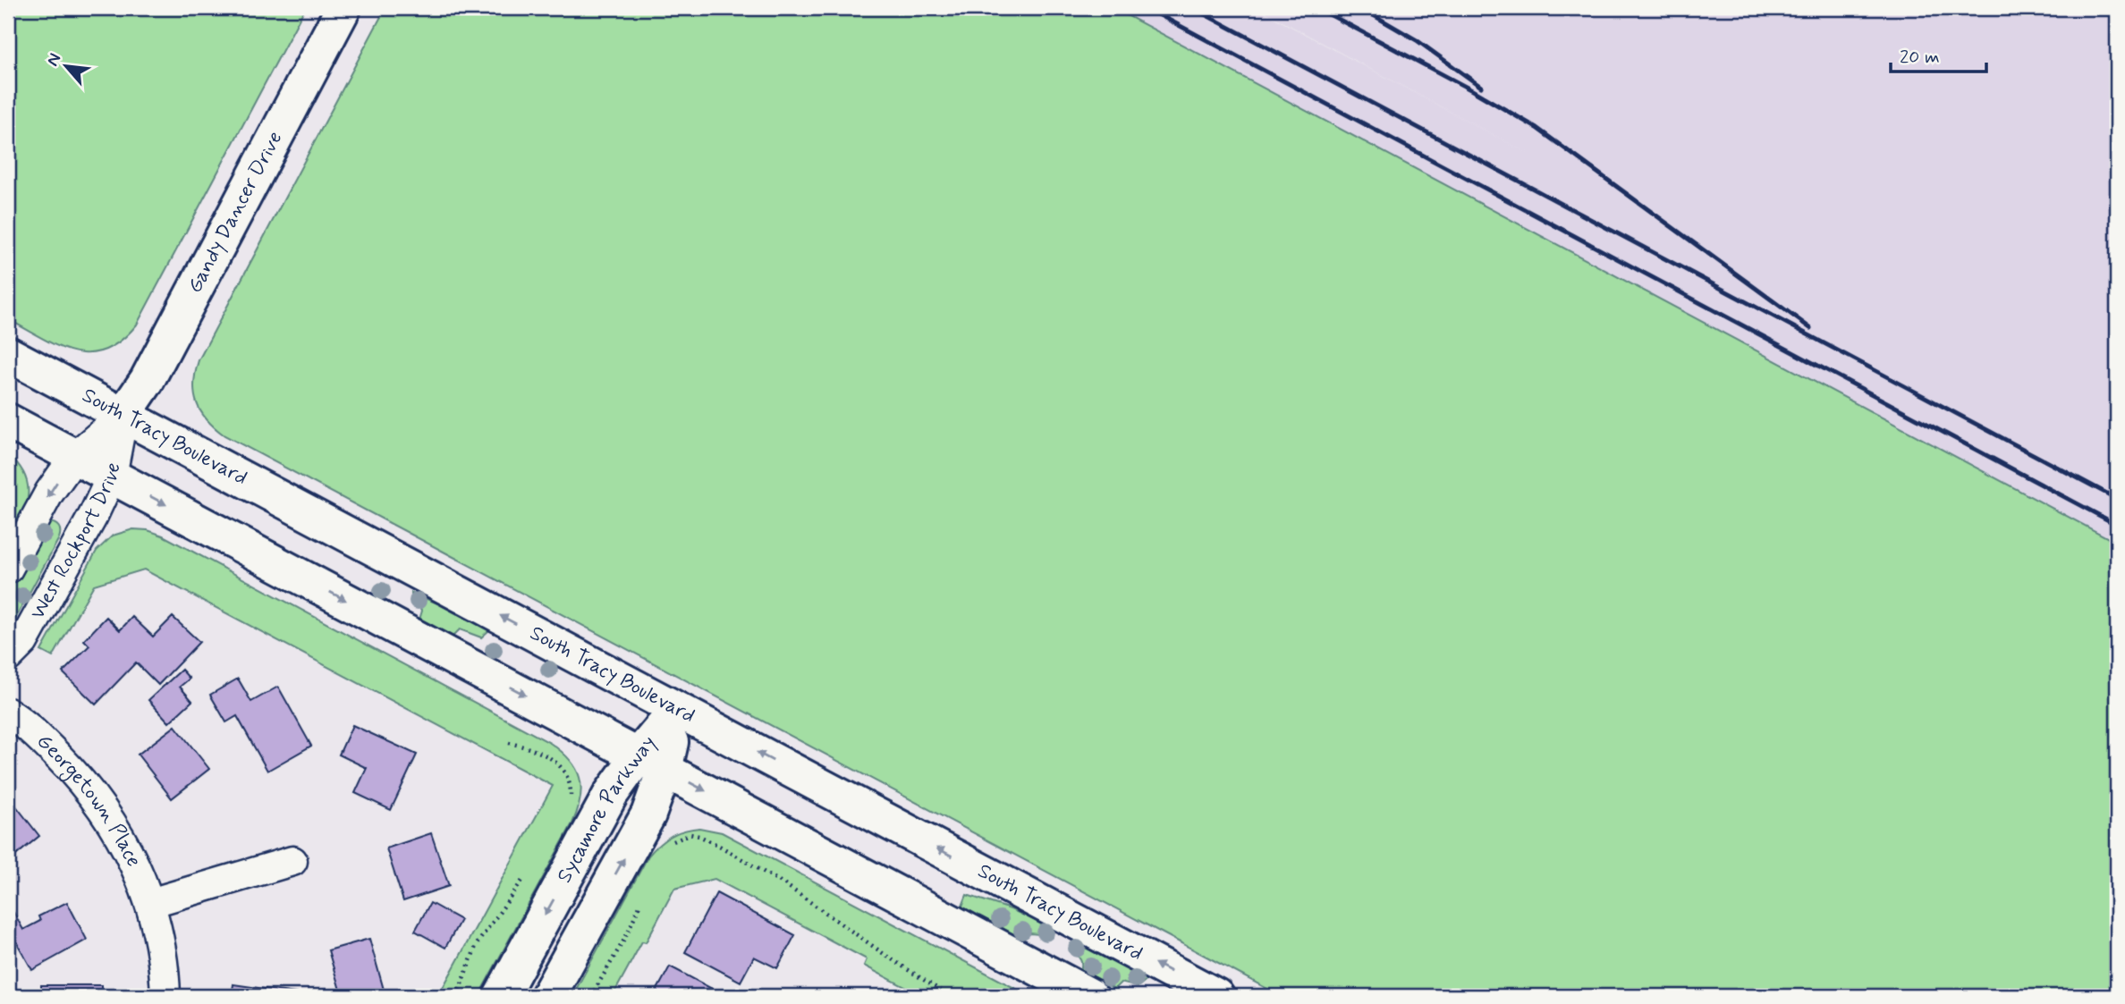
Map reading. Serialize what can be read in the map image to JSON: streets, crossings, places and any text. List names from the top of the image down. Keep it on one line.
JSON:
{"streets":{"main road":["Gandy Dancer Drive","South Tracy Boulevard","Sycamore Parkway"],"street":["West Rockport Drive","Georgetown Place"]},"crossings":[["Gandy Dancer Drive","South Tracy Boulevard"],["Gandy Dancer Drive","West Rockport Drive"],["South Tracy Boulevard","West Rockport Drive"],["South Tracy Boulevard","Sycamore Parkway"]],"scale_bar":"20 m","north":"top left"}
